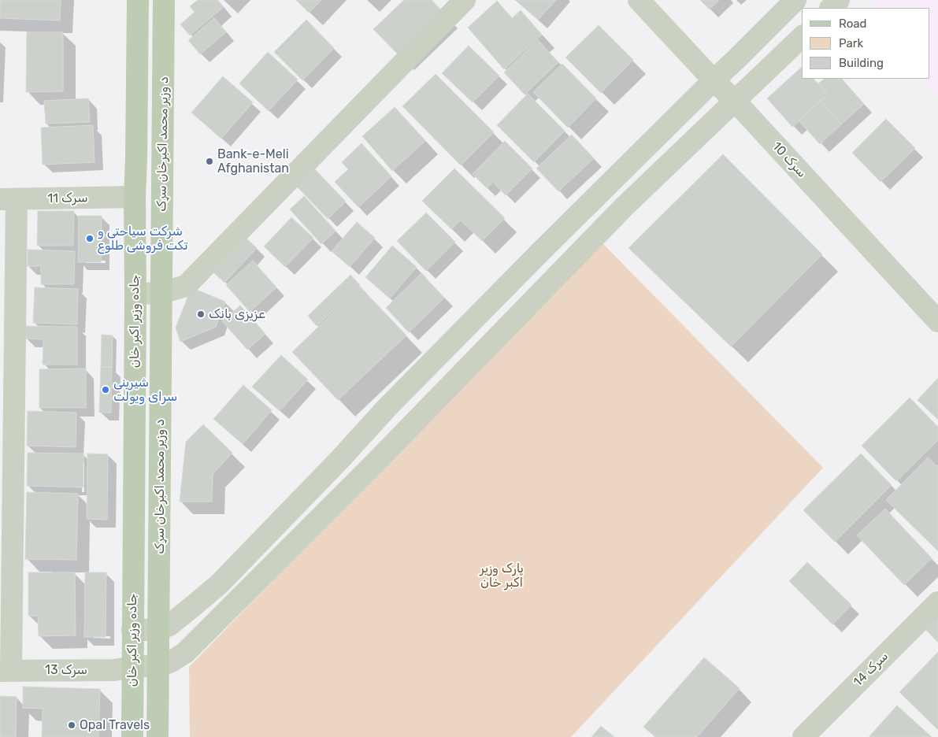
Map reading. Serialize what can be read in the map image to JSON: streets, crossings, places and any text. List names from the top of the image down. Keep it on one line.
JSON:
{"streets":{"main road":["د وزیر محمد اکبرخان سړک","جاده وزیر اکبر خان"],"street":["سرک 10","سرک 11","سرک 14","سرک 13"]},"crossings":[["د وزیر محمد اکبرخان سړک","سرک 13"],["سرک 10","سرک 13"],["سرک 11","جاده وزیر اکبر خان"],["جاده وزیر اکبر خان","سرک 13"]],"parks":["پارک وزیر اکبر خان"],"places":["Bank-e-Meli Afghanistan","شرکت سیاحتی و تکت فروشی طلوع","عزیزی بانک","شیرینی سرای ویولت","Opal Travels"],"legend":["Road","Park","Building"]}
